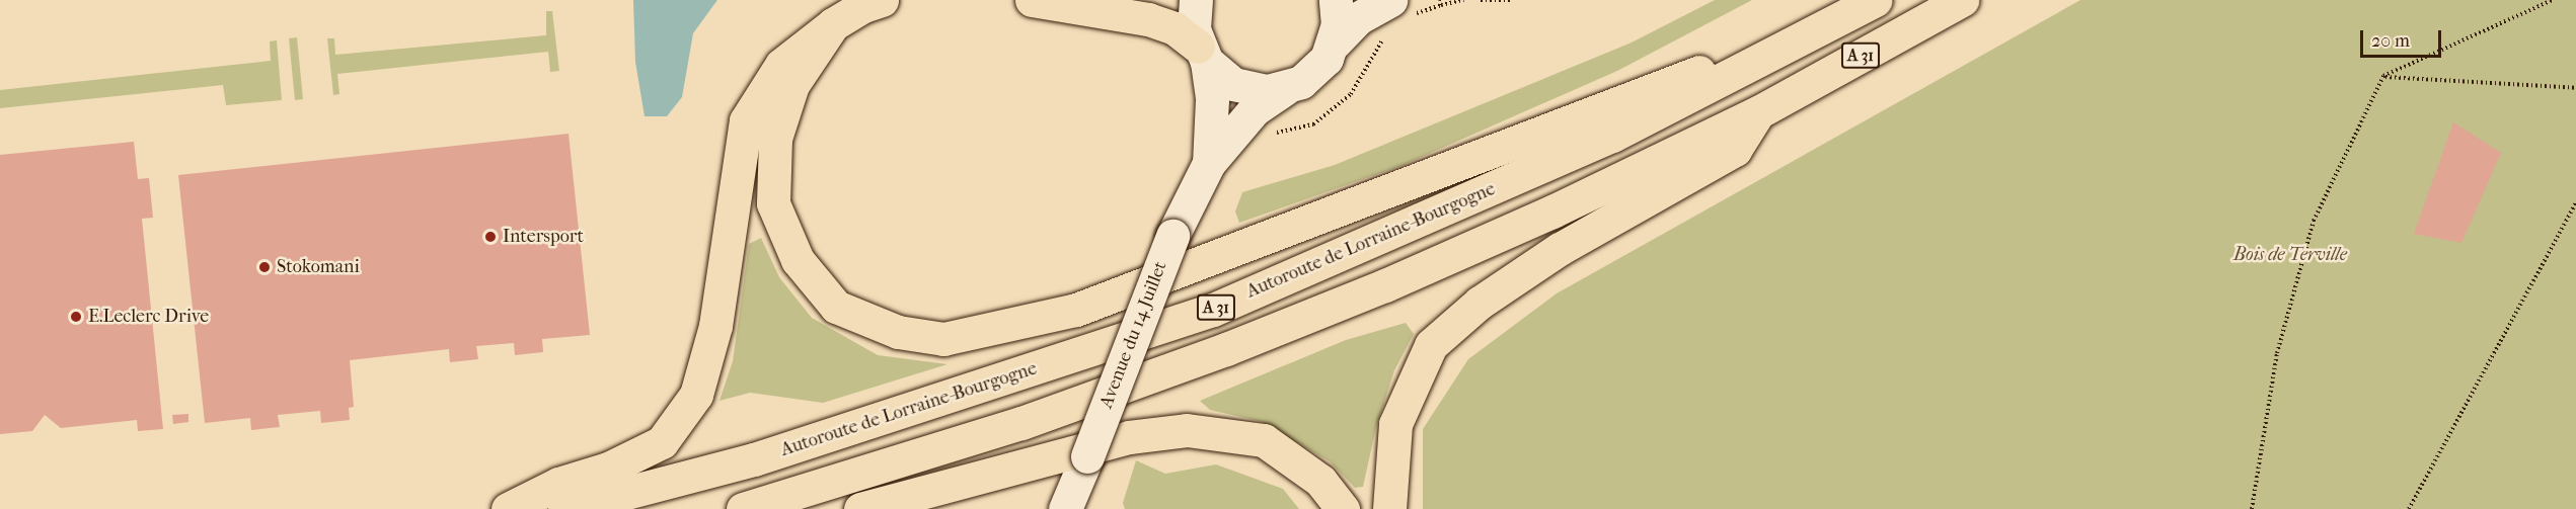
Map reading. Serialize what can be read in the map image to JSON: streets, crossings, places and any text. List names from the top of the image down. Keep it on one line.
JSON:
{"streets":{"highway":["A 31","Autoroute de Lorraine-Bourgogne"],"main road":["Avenue du 14 Juillet"]},"crossings":[["A 31","Avenue du 14 Juillet"]],"parks":["Bois de Terville"],"places":["Intersport","Stokomani","E.Leclerc Drive"],"scale_bar":"20 m"}
